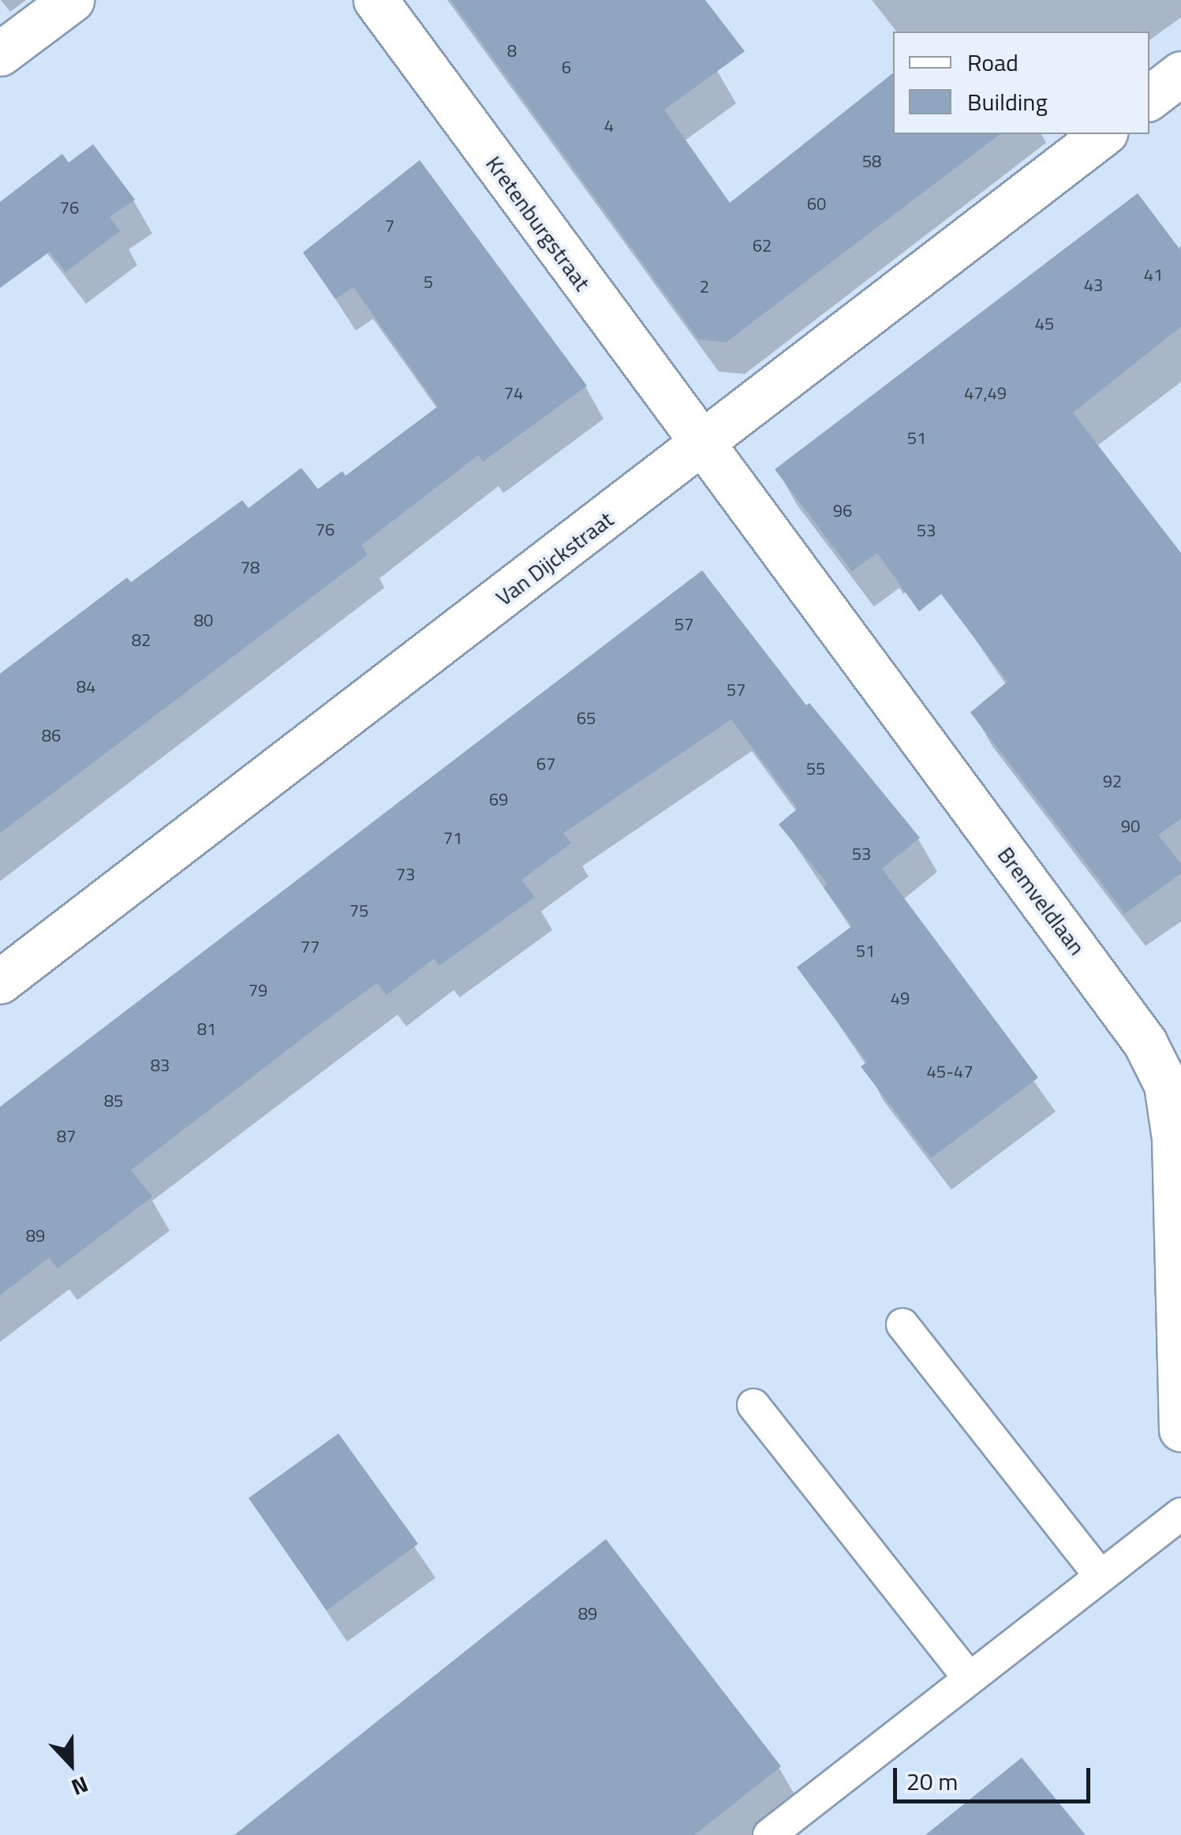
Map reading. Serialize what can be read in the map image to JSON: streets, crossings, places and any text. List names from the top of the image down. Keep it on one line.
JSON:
{"streets":{"street":["Kretenburgstraat","Van Dijckstraat","Bremveldlaan"]},"crossings":[["Kretenburgstraat","Van Dijckstraat"],["Kretenburgstraat","Bremveldlaan"],["Van Dijckstraat","Bremveldlaan"]],"house_numbers":["8","6","4","58","60","76","7","62","41","5","43","2","45","74","47,49","51","96","76","53","78","80","57","82","84","57","65","86","67","55","92","69","90","71","53","73","75","77","51","79","49","81","83","45-47","85","87","89","89"],"legend":["Road","Building"],"scale_bar":"20 m","north":"bottom"}
